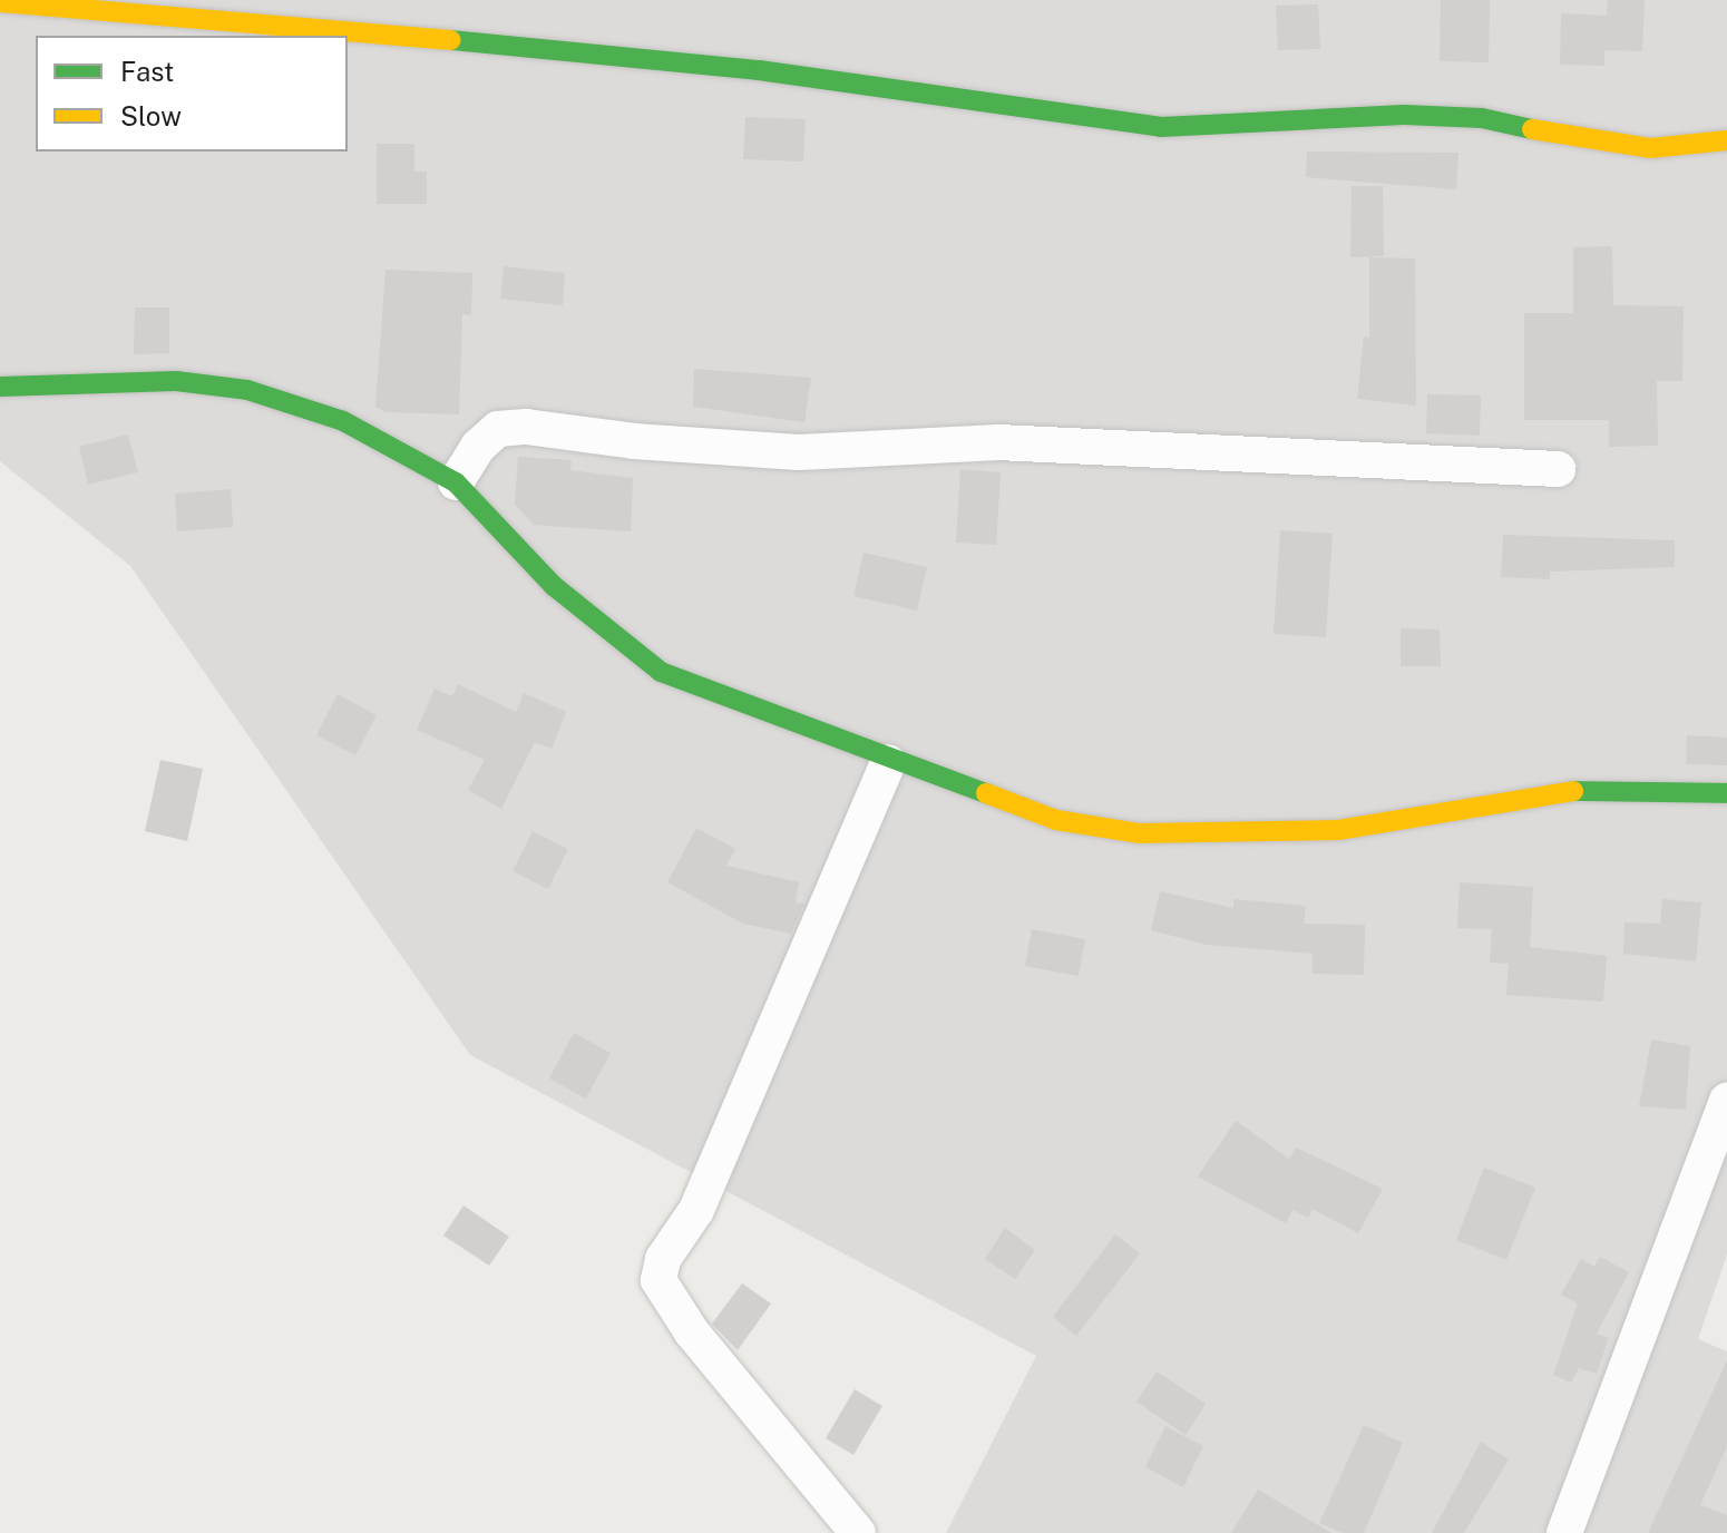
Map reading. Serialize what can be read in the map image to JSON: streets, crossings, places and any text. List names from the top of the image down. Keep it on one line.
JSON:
{"legend":["Fast","Slow"]}
